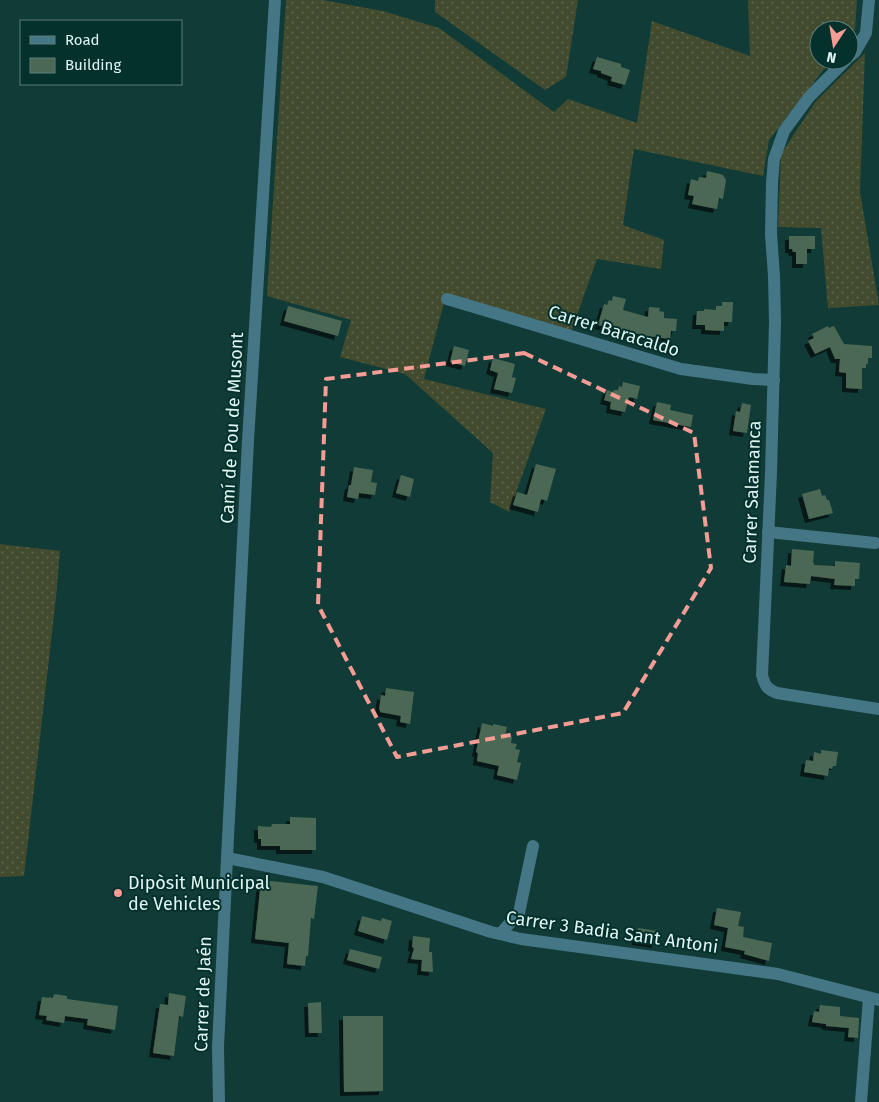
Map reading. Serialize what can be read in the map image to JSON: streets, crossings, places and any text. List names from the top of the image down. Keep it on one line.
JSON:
{"streets":{"street":["Carrer Baracaldo","Camí de Pou de Musont","Carrer Salamanca","Carrer 3 Badia Sant Antoni","Carrer de Jaén"]},"crossings":[["Carrer Baracaldo","Carrer Salamanca"],["Camí de Pou de Musont","Carrer 3 Badia Sant Antoni"],["Camí de Pou de Musont","Carrer de Jaén"],["Carrer 3 Badia Sant Antoni","Carrer de Jaén"]],"places":["Dipòsit Municipal de Vehicles"],"legend":["Road","Building"],"north":"bottom"}
